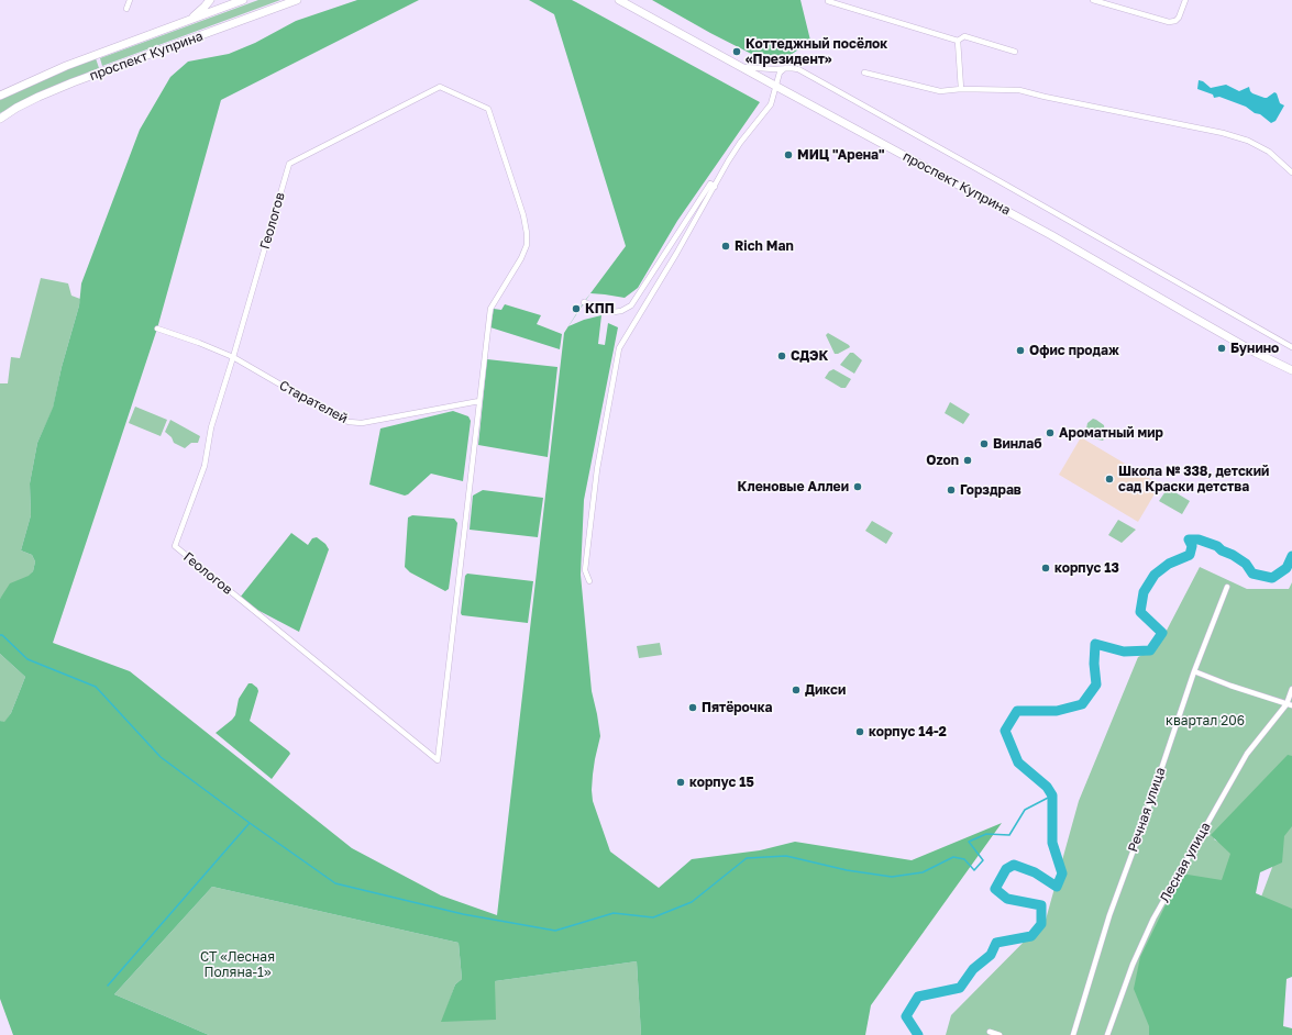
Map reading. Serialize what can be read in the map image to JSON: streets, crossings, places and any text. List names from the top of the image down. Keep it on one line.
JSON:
{"streets":{"main road":["проспект Куприна"],"street":["Геологов","Старателей","Речная улица","Лесная улица"]},"crossings":[["Геологов","Старателей"]],"parks":["квартал 206","СТ «Лесная Поляна-1»"],"places":["Коттеджный посёлок «Президент»","МИЦ \"Арена\"","Rich Man","КПП","Бунино","Офис продаж","СДЭК","Ароматный мир","Винлаб","Ozon","Школа № 338, детский сад Краски детства","Кленовые Аллеи","Горздрав","корпус 13","Дикси","Пятёрочка","корпус 14-2","корпус 15"]}
